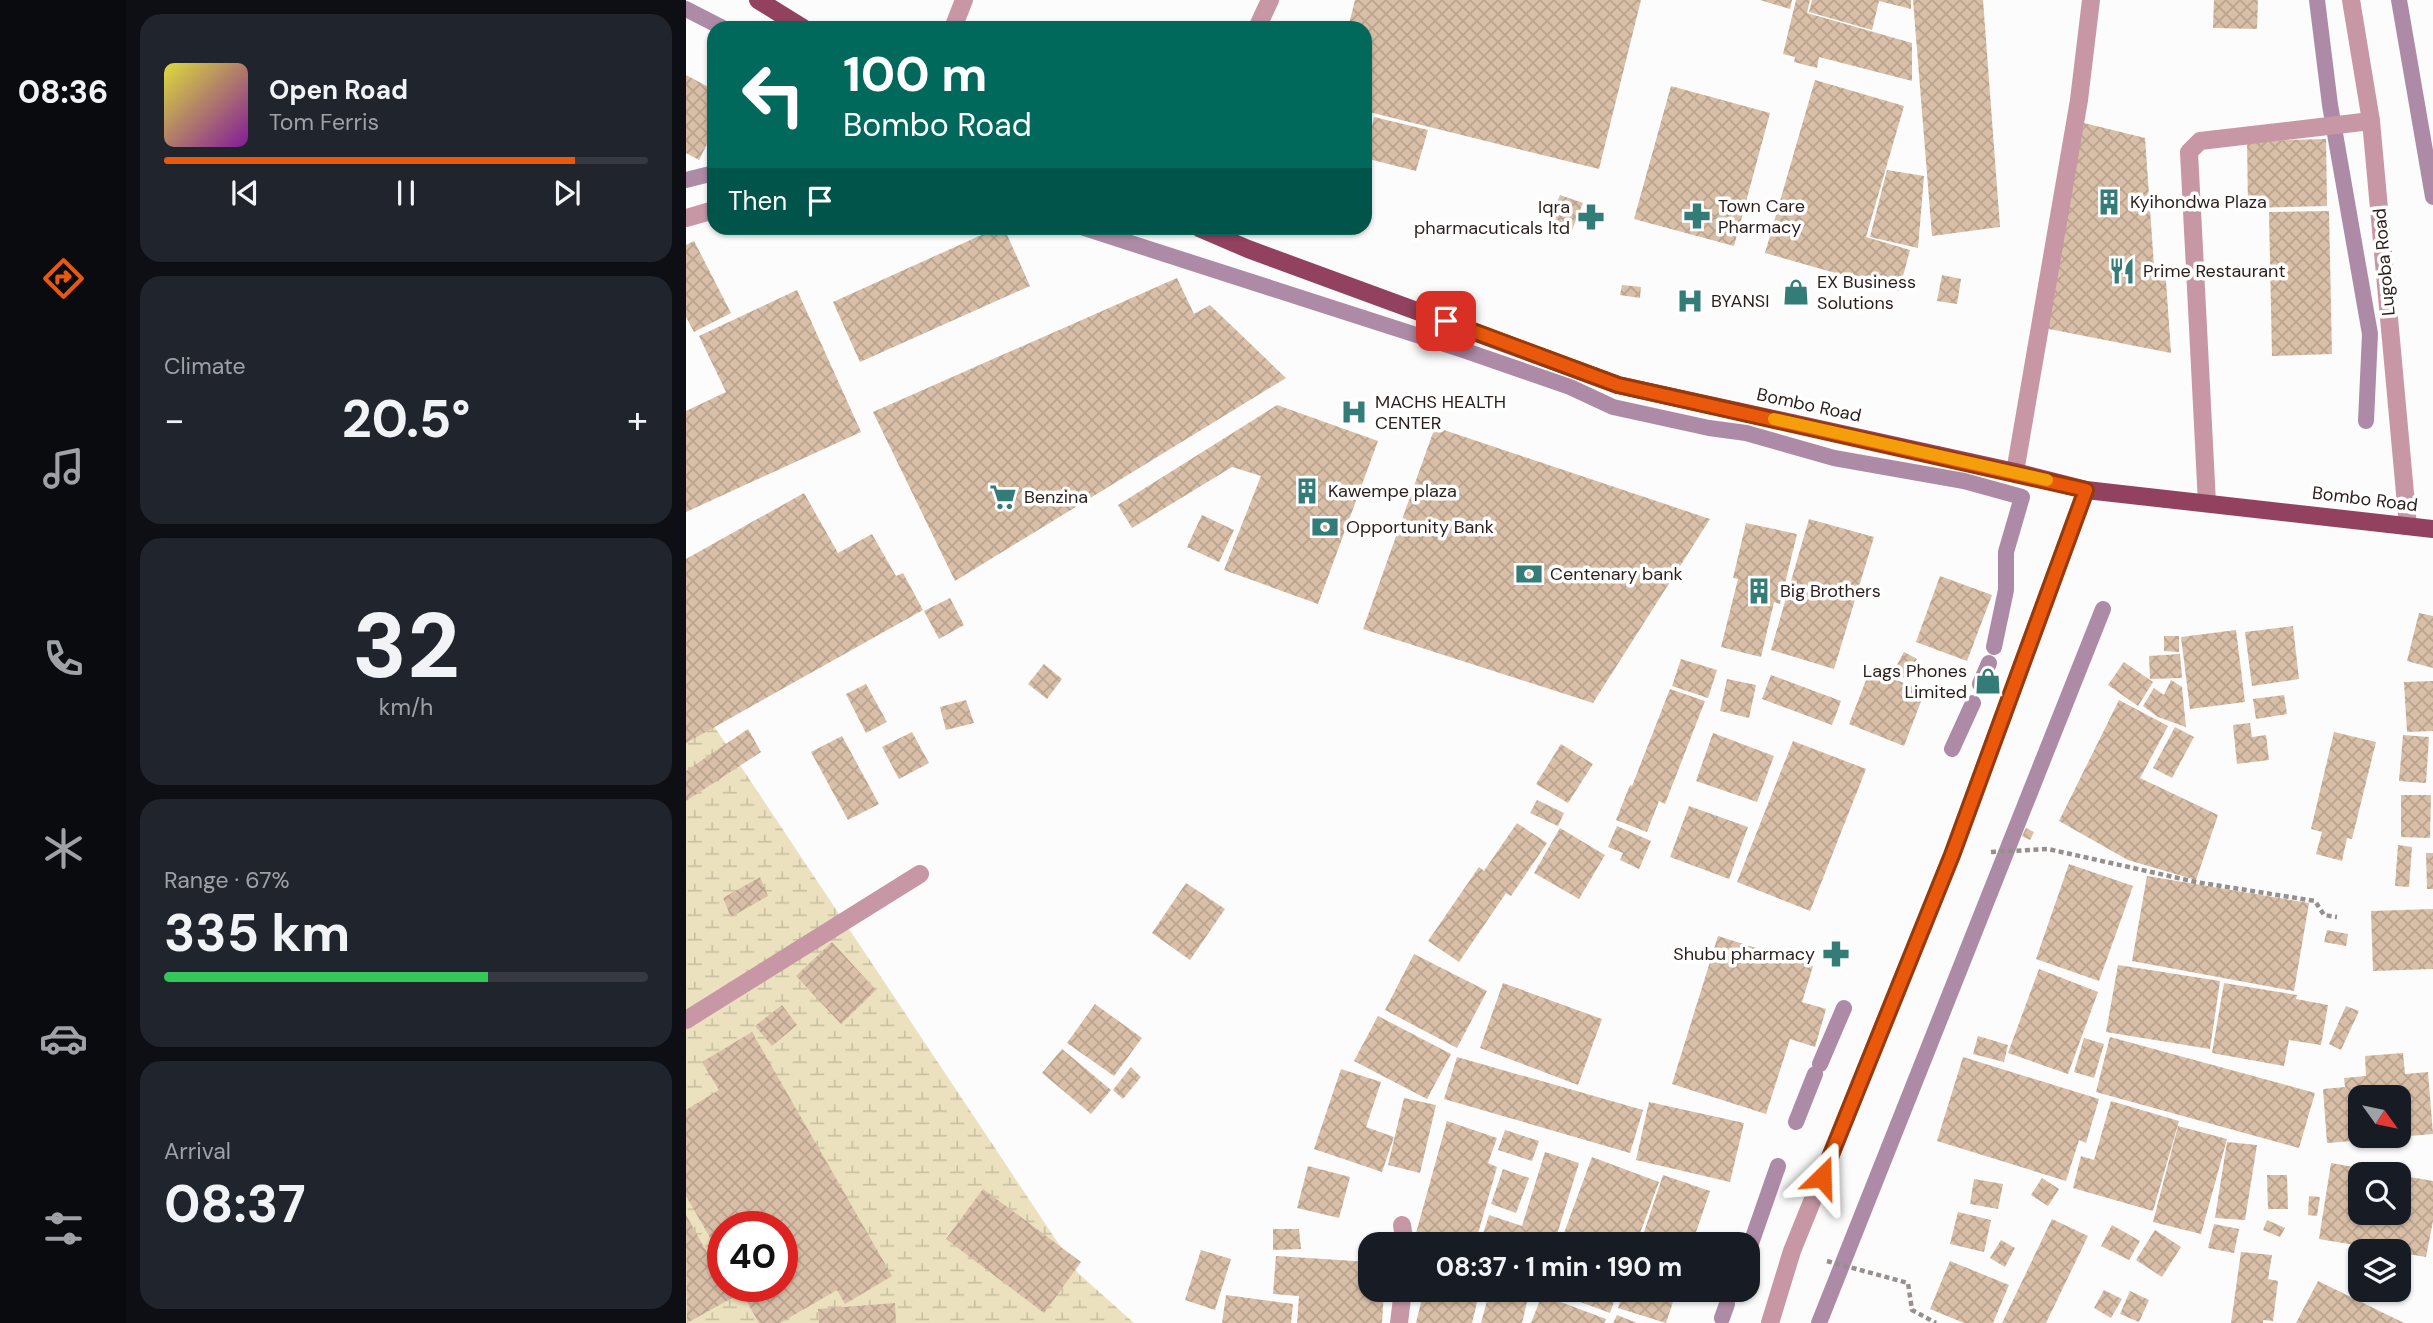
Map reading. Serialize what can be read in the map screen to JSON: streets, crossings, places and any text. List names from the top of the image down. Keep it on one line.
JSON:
{"streets":{"main road":["Bombo Road"],"street":["Lugoba Road"]},"crossings":[["Lugoba Road","Bombo Road"]],"places":{"building":["Kyihondwa Plaza","Kawempe plaza","Big Brothers"],"pharmacy":["Town Care Pharmacy","Iqra pharmacuticals ltd","Shubu pharmacy"],"restaurant":["Prime Restaurant"],"shop":["EX Business Solutions","Lags Phones Limited"],"hospital":["BYANSI","MACHS HEALTH CENTER"],"supermarket":["Benzina"],"bank":["Opportunity Bank","Centenary bank"]},"north":"bottom right","page":{"tabs":"08:36","turn":["100 m","Bombo Road"],"song":["Open Road","Tom Ferris"],"then":"Then","tile":["Climate",["32","km/h"],["Range · 67%","335 km"],["Arrival","08:37"]],"heat":["−","20.5°","+"],"limit":"40","trip":"08:37 · 1 min · 190 m"}}
